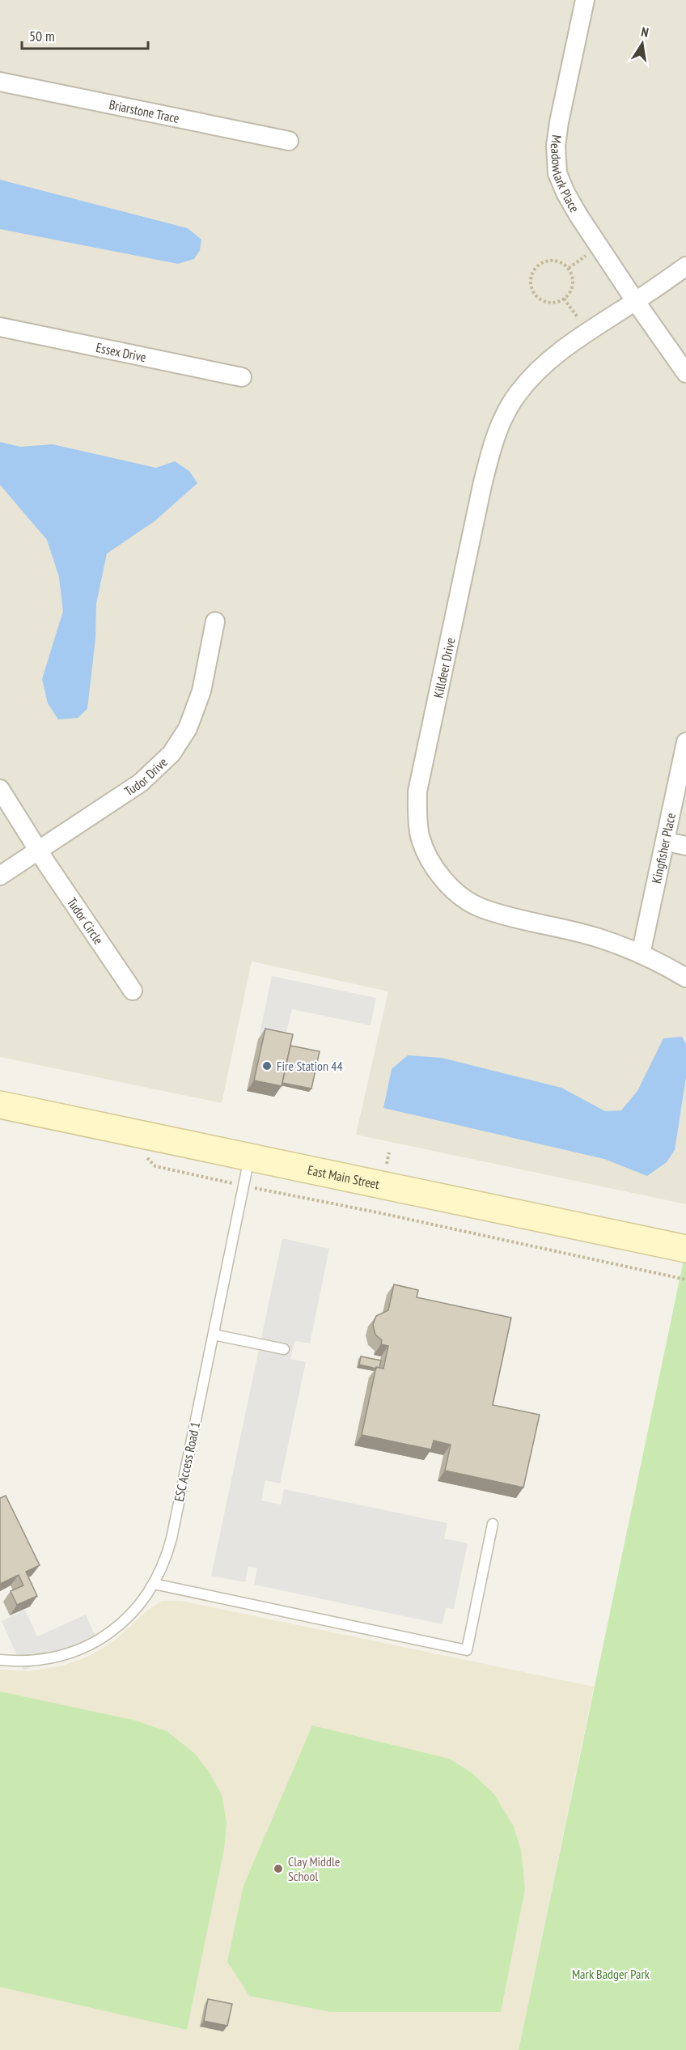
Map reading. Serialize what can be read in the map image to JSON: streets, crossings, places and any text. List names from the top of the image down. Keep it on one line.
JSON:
{"streets":{"main road":["East Main Street"],"street":["Briarstone Trace","Meadowlark Place","Essex Drive","Killdeer Drive","Tudor Drive","Kingfisher Place","Tudor Circle"],"lane":["ESC Access Road 1"]},"crossings":[["Meadowlark Place","Killdeer Drive"],["Killdeer Drive","Kingfisher Place"],["Tudor Drive","Tudor Circle"],["East Main Street","ESC Access Road 1"]],"parks":["Mark Badger Park"],"places":["Fire Station 44","Clay Middle School"],"scale_bar":"50 m","north":"top"}
